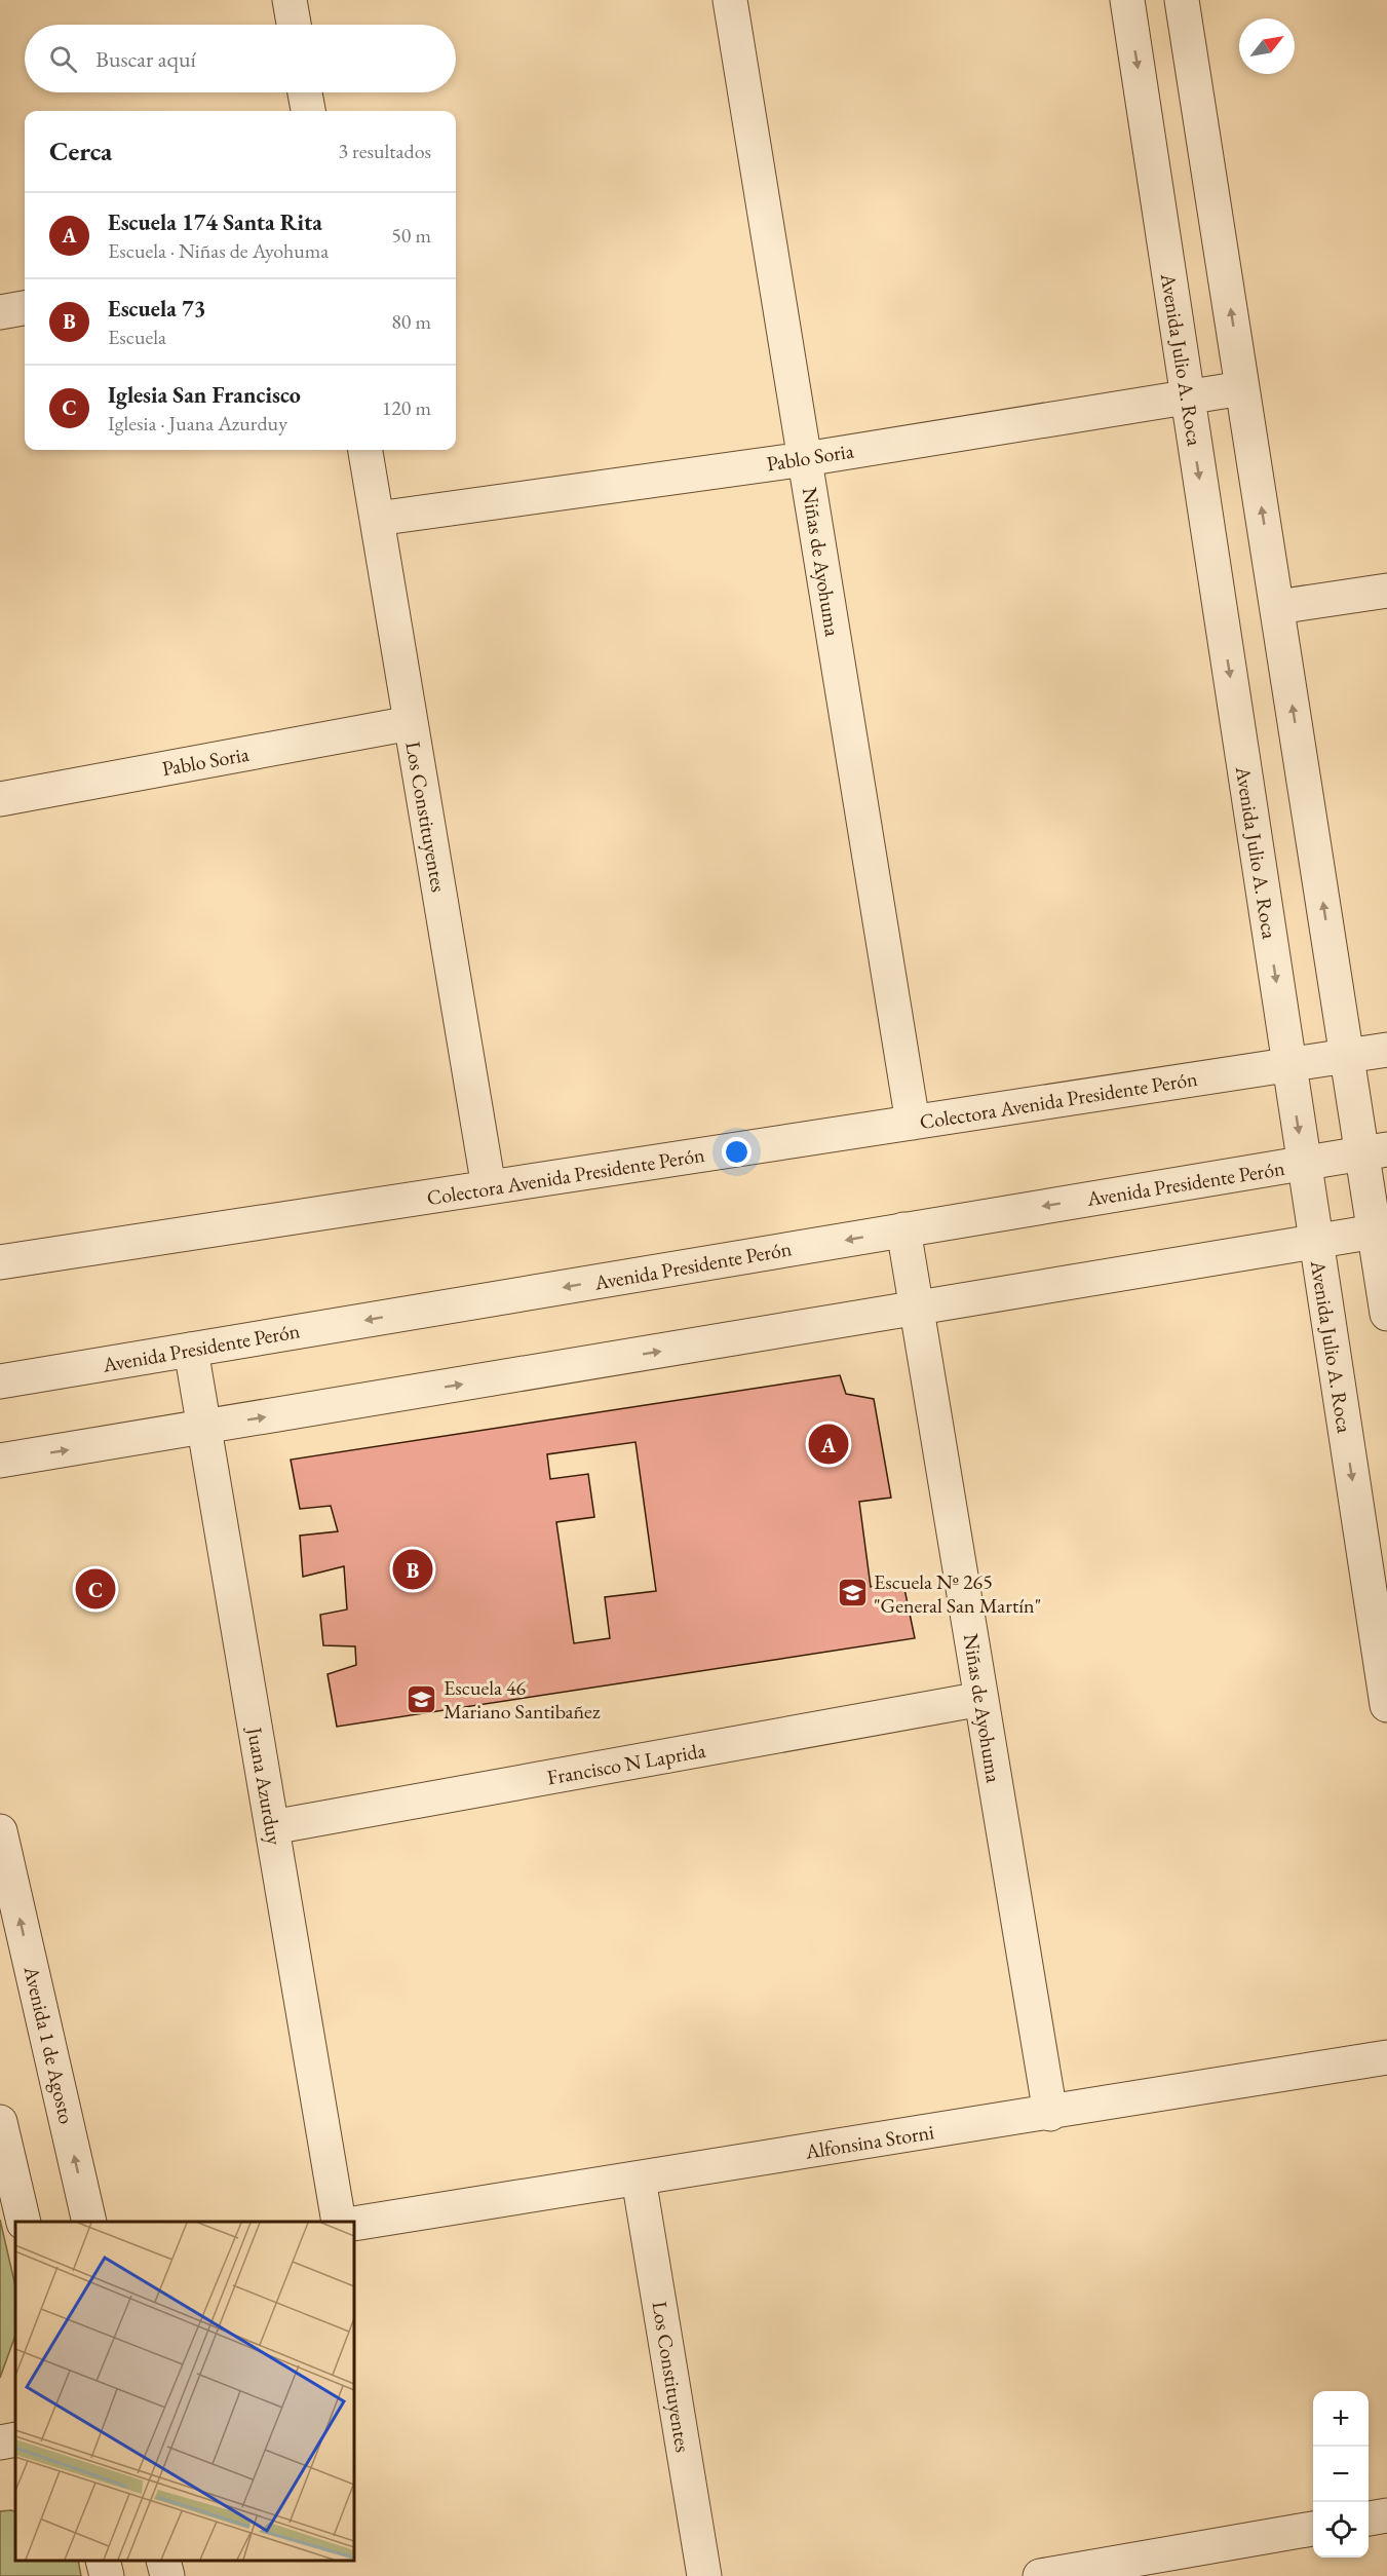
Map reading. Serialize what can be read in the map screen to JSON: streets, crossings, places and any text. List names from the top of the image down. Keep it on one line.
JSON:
{"streets":{"street":["Avenida Julio A. Roca","Pablo Soria","Niñas de Ayohuma","Los Constituyentes","Colectora Avenida Presidente Perón","Avenida Presidente Perón","Francisco N Laprida","Juana Azurduy","Avenida 1 de Agosto","Alfonsina Storni"]},"crossings":[["Avenida Julio A. Roca","Pablo Soria"],["Avenida Julio A. Roca","Colectora Avenida Presidente Perón"],["Avenida Julio A. Roca","Avenida Presidente Perón"],["Pablo Soria","Niñas de Ayohuma"],["Pablo Soria","Los Constituyentes"],["Niñas de Ayohuma","Colectora Avenida Presidente Perón"],["Niñas de Ayohuma","Avenida Presidente Perón"],["Niñas de Ayohuma","Francisco N Laprida"],["Niñas de Ayohuma","Alfonsina Storni"],["Los Constituyentes","Colectora Avenida Presidente Perón"],["Los Constituyentes","Alfonsina Storni"],["Avenida Presidente Perón","Juana Azurduy"],["Francisco N Laprida","Juana Azurduy"]],"one_way":["Avenida 1 de Agosto"],"places":{"school or university":["Escuela Nº 265 \"General San Martín\"","Escuela 46 Mariano Santibañez"]},"north":"top right","page":{"search":"Buscar aquí","heading":["Cerca","3 resultados"],"list":[{"mark":"A","name":"Escuela 174 Santa Rita","note":"Escuela · Niñas de Ayohuma","value":"50 m"},{"mark":"B","name":"Escuela 73","note":"Escuela","value":"80 m"},{"mark":"C","name":"Iglesia San Francisco","note":"Iglesia · Juana Azurduy","value":"120 m"}],"pins":["A","B","C"],"map_buttons":["+","−"]}}
